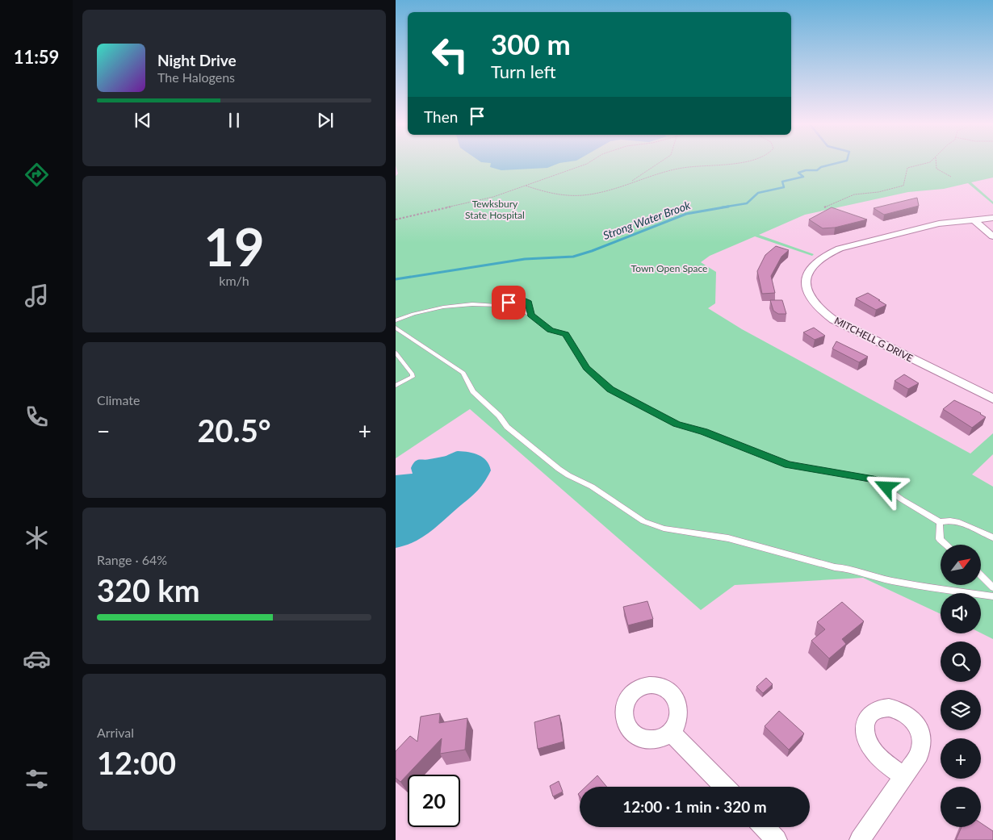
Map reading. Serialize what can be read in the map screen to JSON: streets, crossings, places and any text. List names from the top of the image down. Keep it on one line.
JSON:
{"streets":{"street":["MITCHELL G DRIVE"]},"water":["Strong Water Brook"],"parks":["Tewksbury State Hospital","Town Open Space"],"north":"top right","page":{"tabs":"11:59","turn":["300 m","Turn left"],"song":["Night Drive","The Halogens"],"then":"Then","tile":[["19","km/h"],"Climate",["Range · 64%","320 km"],["Arrival","12:00"]],"heat":["−","20.5°","+"],"map_buttons":["+","−"],"limit":"20","trip":"12:00 · 1 min · 320 m"}}
